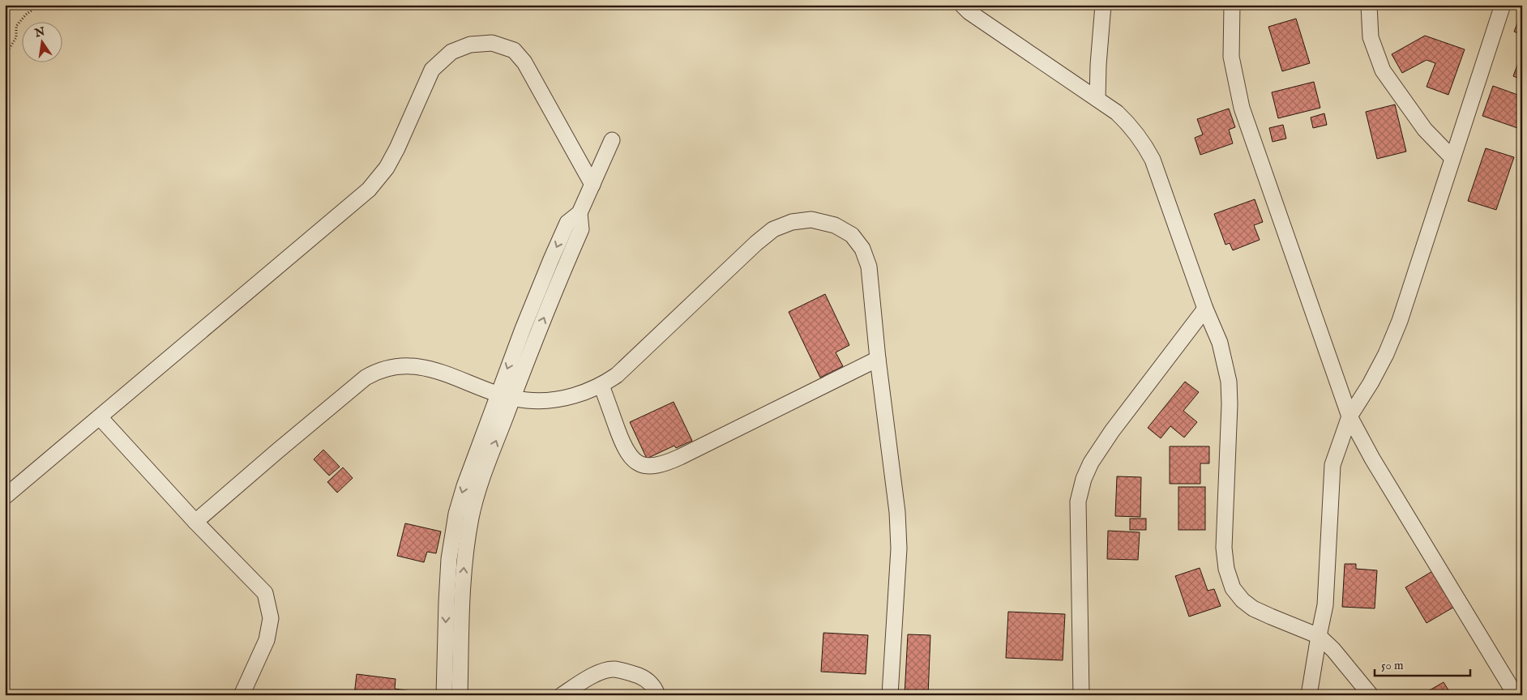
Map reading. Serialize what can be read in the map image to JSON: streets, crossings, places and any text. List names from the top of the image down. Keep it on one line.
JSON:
{"scale_bar":"50 m","north":"top"}
